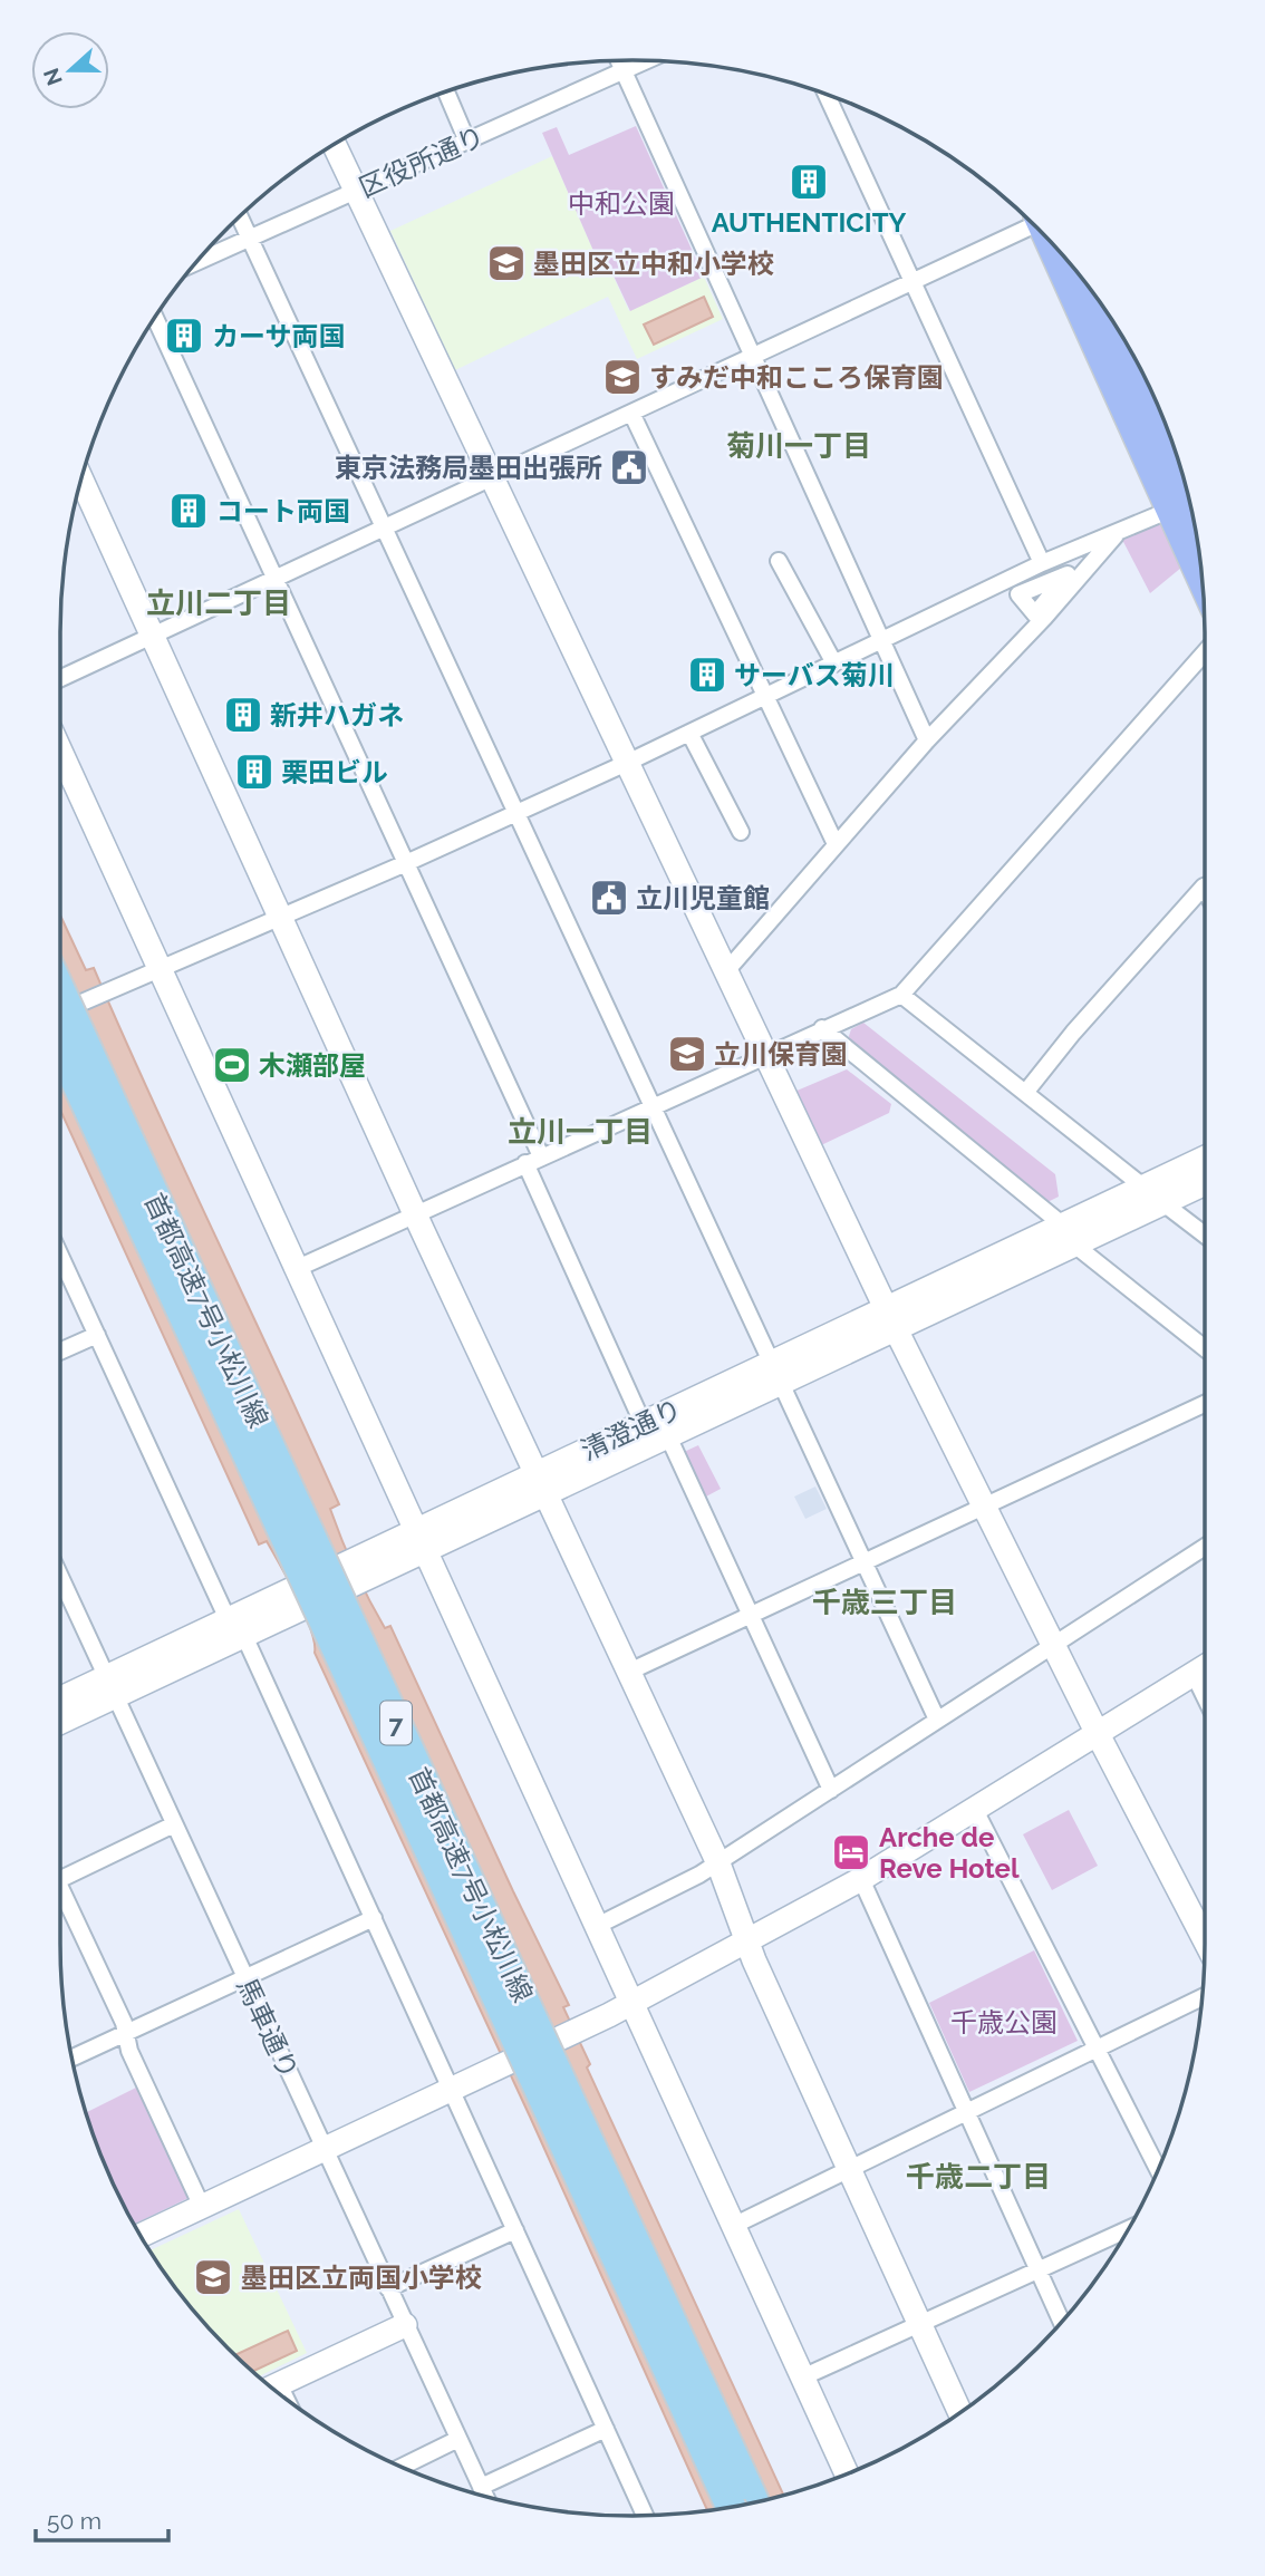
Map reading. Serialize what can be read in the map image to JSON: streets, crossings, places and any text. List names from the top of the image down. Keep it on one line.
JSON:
{"streets":{"highway":["首都高速7号小松川線","7"],"street":["区役所通り","清澄通り","馬車通り"]},"crossings":[["清澄通り","馬車通り"]],"districts":["菊川一丁目","立川二丁目","立川一丁目","千歳三丁目","千歳二丁目"],"parks":["中和公園","千歳公園"],"places":{"building":["AUTHENTICITY","カーサ両国","コート両国","サーバス菊川","新井ハガネ","栗田ビル"],"school or university":["墨田区立中和小学校","すみだ中和こころ保育園","立川保育園","墨田区立両国小学校"],"public building":["東京法務局墨田出張所","立川児童館"],"sports":["木瀬部屋"],"hotel":["Arche de Reve Hotel"]},"scale_bar":"50 m","north":"left"}
